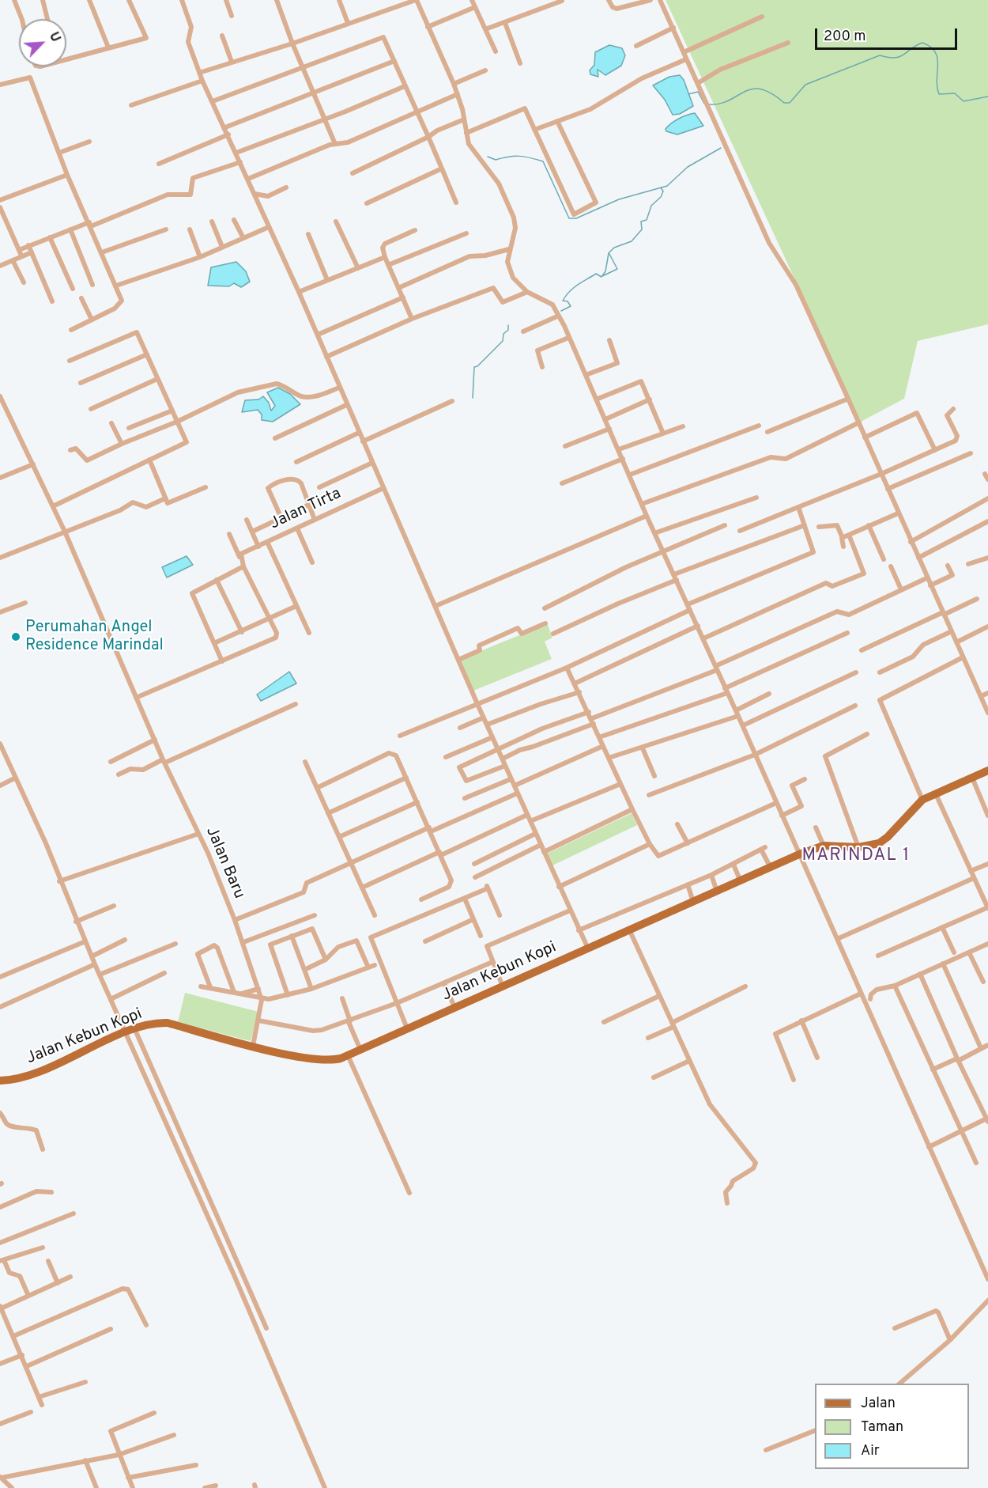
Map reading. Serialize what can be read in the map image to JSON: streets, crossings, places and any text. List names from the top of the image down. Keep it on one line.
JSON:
{"streets":{"main road":["Jalan Kebun Kopi"],"street":["Jalan Tirta","Jalan Baru"]},"crossings":[["Jalan Baru","Jalan Kebun Kopi"]],"districts":["MARINDAL 1"],"places":["Perumahan Angel Residence Marindal"],"legend":["Jalan","Taman","Air"],"scale_bar":"200 m","north":"top right"}
